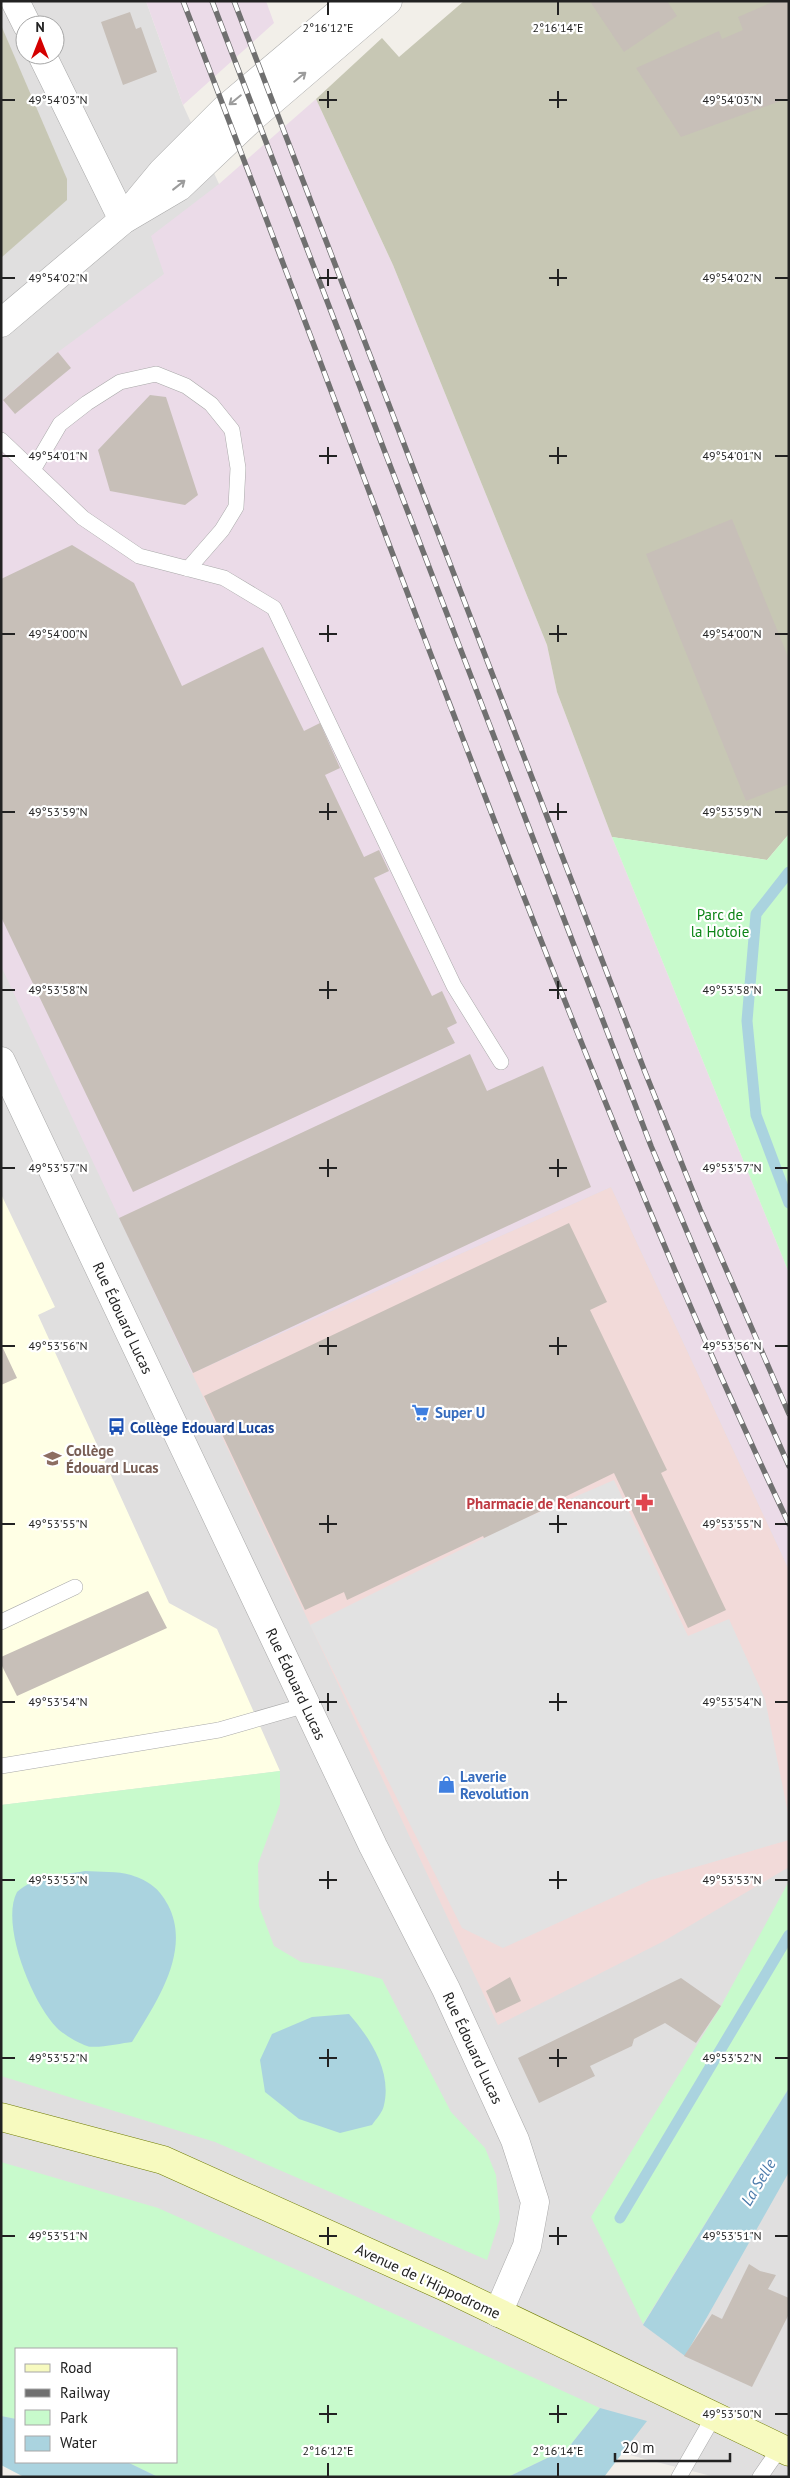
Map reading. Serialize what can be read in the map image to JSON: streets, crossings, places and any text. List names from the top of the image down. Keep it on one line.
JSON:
{"streets":{"main road":["Avenue de l'Hippodrome"],"street":["Rue Édouard Lucas"]},"crossings":[["Rue Édouard Lucas","Avenue de l'Hippodrome"]],"water":["La Selle"],"parks":["Parc de la Hotoie"],"places":{"supermarket":["Super U"],"bus stop":["Collège Edouard Lucas"],"school or university":["Collège Édouard Lucas"],"pharmacy":["Pharmacie de Renancourt"],"shop":["Laverie Revolution"]},"legend":["Road","Railway","Park","Water"],"scale_bar":"20 m","north":"top","coordinates":["2°16'12\"E","2°16'14\"E","49°54'03\"N","49°54'02\"N","49°54'01\"N","49°54'00\"N","49°53'59\"N","49°53'58\"N","49°53'57\"N","49°53'56\"N","49°53'55\"N","49°53'54\"N","49°53'53\"N","49°53'52\"N","49°53'51\"N","49°53'50\"N"]}
